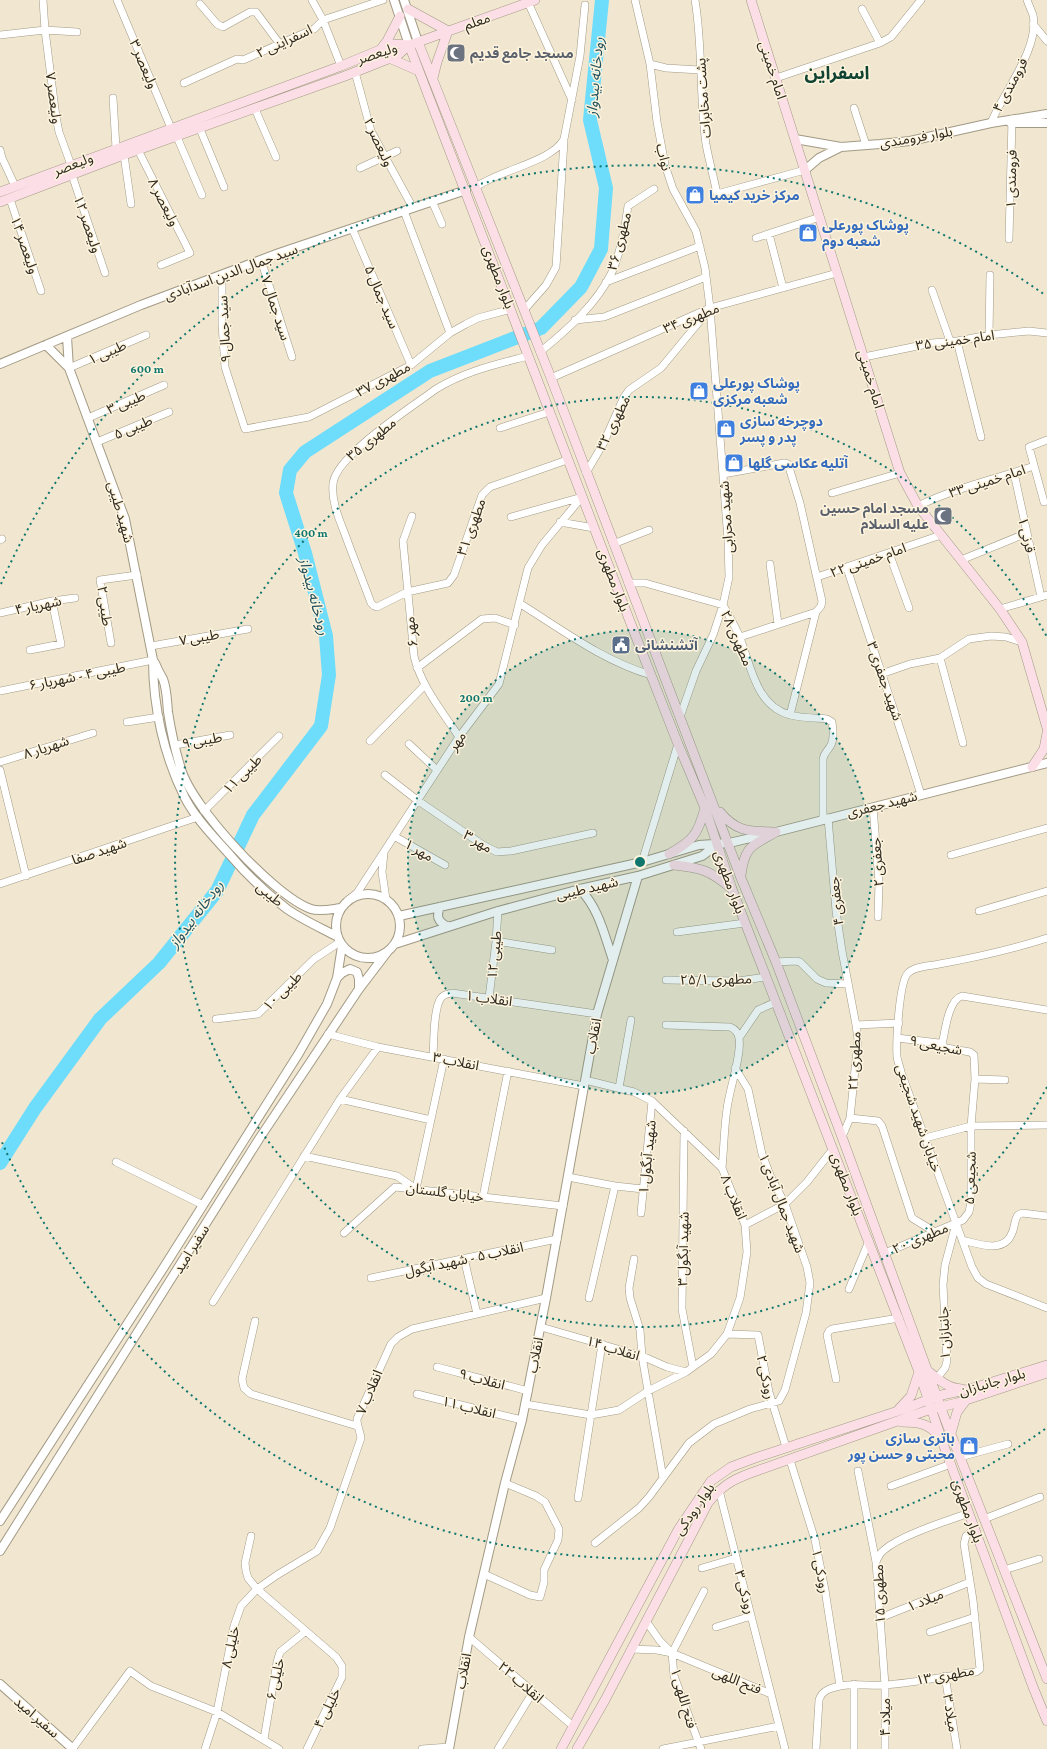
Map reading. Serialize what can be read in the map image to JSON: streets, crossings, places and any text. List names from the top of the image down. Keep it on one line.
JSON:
{"streets":{"main road":["معلم","ولیعصر","امام خمینی","بلوار مطهری","بلوار جانبازان","بلوار رودکی"],"street":["اسفراینی ۲","ولیعصر ۳","فرومندی ۴","ولیعصر ۷","پشت مخابرات","بلوار فرومندی","ولیعصر ۲","نواب","فرومندی ۱","ولیعصر ۸","ولیعصر ۱۲","مطهری ۳۶","ولیعصر ۱۴","سید جمال الدین اسدآبادی","سید جمال ۵","سید جمال ۷","مطهری ۳۴","سید جمال ۹","امام خمینی ۳۵","طیبی ۱","مطهری ۳۷","طیبی ۳","مطهری ۳۲","طیبی ۵","مطهری ۳۵","امام خمینی ۳۳","شهید طیبی","شهید محرابی","مطهری ۳۱","قرنی ۱","امام خمینی ۲۲","شهریار ۴","طیبی ۲","مهر ۶","طیبی ۷","مطهری ۲۸","طیبی ۴ - شهریار ۶","شهید جعفری ۳","طیبی ۹","مهر","شهریار ۸","طیبی ۱۱","شهید جعفری","مهر ۳","مهر ۱","شهید صفا","جعفری ۲","طیبی","جعفری ۴","طیبی ۱۲","مطهری ۲۵/۱","طیبی ۱۰","انقلاب ۱","انقلاب","شجیعی ۹","انقلاب ۳","مطهری ۲۲","خیابان شهید شجیعی","شهید آبگول ۱","شجیعی ۵","خیابان گلستان","انقلاب ۸","شهید جمال آبادی ۱","مطهری ۲۰","سفیر امید","شهید آبگول ۳","انقلاب ۵ - شهید آبگول","جانبازان ۱","انقلاب ۱۴","رودکی ۲","انقلاب ۹","انقلاب ۷","انقلاب ۱۱","رودکی ۱","رودکی ۳","مطهری ۱۵","میلاد ۱","خلیلی ۸","مطهری ۱۳","خلیلی ۶","فتح اللهی","انقلاب ۲۲","فتح اللهی ۱","خلیلی ۴","میلاد ۳","میلاد ۴"]},"crossings":[["معلم","ولیعصر"],["معلم","بلوار مطهری"],["ولیعصر","ولیعصر ۳"],["ولیعصر","ولیعصر ۷"],["ولیعصر","ولیعصر ۲"],["ولیعصر","ولیعصر ۸"],["ولیعصر","ولیعصر ۱۲"],["ولیعصر","ولیعصر ۱۴"],["ولیعصر","بلوار مطهری"],["امام خمینی","پشت مخابرات"],["امام خمینی","مطهری ۳۴"],["امام خمینی","امام خمینی ۳۵"],["امام خمینی","امام خمینی ۳۳"],["امام خمینی","امام خمینی ۲۲"],["فرومندی ۴","بلوار فرومندی"],["بلوار فرومندی","فرومندی ۱"],["ولیعصر ۲","سید جمال الدین اسدآبادی"],["ولیعصر ۲","مطهری ۳۷"],["نواب","مطهری ۳۴"],["نواب","مطهری ۳۲"],["نواب","شهید محرابی"],["مطهری ۳۶","بلوار مطهری"],["سید جمال الدین اسدآبادی","بلوار مطهری"],["سید جمال الدین اسدآبادی","سید جمال ۵"],["سید جمال الدین اسدآبادی","سید جمال ۷"],["سید جمال الدین اسدآبادی","سید جمال ۹"],["سید جمال الدین اسدآبادی","شهید طیبی"],["بلوار مطهری","مطهری ۳۴"],["بلوار مطهری","مطهری ۳۷"],["بلوار مطهری","مطهری ۳۲"],["بلوار مطهری","مطهری ۳۵"],["بلوار مطهری","شهید طیبی"],["بلوار مطهری","شهید محرابی"],["بلوار مطهری","مطهری ۳۱"],["بلوار مطهری","مطهری ۲۸"],["بلوار مطهری","مهر"],["بلوار مطهری","شهید جعفری"],["بلوار مطهری","مطهری ۲۵/۱"],["بلوار مطهری","مطهری ۲۲"],["بلوار مطهری","مطهری ۲۰"],["بلوار مطهری","بلوار جانبازان"],["بلوار مطهری","بلوار رودکی"],["بلوار مطهری","مطهری ۱۵"],["بلوار مطهری","مطهری ۱۳"],["سید جمال ۵","مطهری ۳۷"],["مطهری ۳۴","مطهری ۳۲"],["مطهری ۳۴","شهید محرابی"],["سید جمال ۹","مطهری ۳۷"],["طیبی ۱","شهید طیبی"],["طیبی ۳","شهید طیبی"],["مطهری ۳۲","شهید محرابی"],["طیبی ۵","شهید طیبی"],["مطهری ۳۵","مطهری ۳۱"],["مطهری ۳۵","مهر ۶"],["امام خمینی ۳۳","قرنی ۱"],["شهید طیبی","طیبی ۲"],["شهید طیبی","طیبی ۷"],["شهید طیبی","طیبی ۴ - شهریار ۶"],["شهید طیبی","طیبی ۹"],["شهید طیبی","مهر"],["شهید طیبی","طیبی ۱۱"],["شهید طیبی","شهید جعفری"],["شهید طیبی","شهید صفا"],["شهید طیبی","طیبی"],["شهید طیبی","طیبی ۱۲"],["شهید طیبی","طیبی ۱۰"],["شهید طیبی","انقلاب"],["شهید طیبی","سفیر امید"],["شهید محرابی","مطهری ۲۸"],["مطهری ۳۱","مهر ۶"],["امام خمینی ۲۲","شهید جعفری ۳"],["مهر ۶","مهر"],["مطهری ۲۸","جعفری ۴"],["شهید جعفری ۳","شهید جعفری"],["مهر","مهر ۳"],["مهر","مهر ۱"],["مهر","طیبی"],["مهر","طیبی ۱۰"],["مهر","سفیر امید"],["طیبی ۱۱","شهید صفا"],["شهید جعفری","جعفری ۲"],["شهید جعفری","جعفری ۴"],["طیبی","طیبی ۱۰"],["طیبی","سفیر امید"],["جعفری ۴","مطهری ۲۲"],["طیبی ۱۲","انقلاب ۱"],["طیبی ۱۰","سفیر امید"],["انقلاب ۱","انقلاب"],["انقلاب ۱","انقلاب ۳"],["انقلاب","انقلاب ۳"],["انقلاب","خیابان گلستان"],["انقلاب","انقلاب ۸"],["انقلاب","انقلاب ۵ - شهید آبگول"],["انقلاب","انقلاب ۱۴"],["انقلاب","انقلاب ۹"],["انقلاب","انقلاب ۷"],["انقلاب","انقلاب ۱۱"],["انقلاب","انقلاب ۲۲"],["شجیعی ۹","خیابان شهید شجیعی"],["شجیعی ۹","شجیعی ۵"],["انقلاب ۳","انقلاب ۸"],["انقلاب ۳","سفیر امید"],["خیابان شهید شجیعی","شجیعی ۵"],["خیابان شهید شجیعی","مطهری ۲۰"],["خیابان شهید شجیعی","جانبازان ۱"],["شهید آبگول ۱","انقلاب ۸"],["شجیعی ۵","مطهری ۲۰"],["شجیعی ۵","جانبازان ۱"],["انقلاب ۸","شهید آبگول ۳"],["انقلاب ۸","انقلاب ۱۴"],["انقلاب ۸","رودکی ۲"],["شهید جمال آبادی ۱","رودکی ۲"],["مطهری ۲۰","جانبازان ۱"],["رودکی ۲","بلوار رودکی"],["بلوار جانبازان","بلوار رودکی"],["انقلاب ۷","خلیلی ۸"],["بلوار رودکی","رودکی ۱"],["بلوار رودکی","رودکی ۳"],["بلوار رودکی","انقلاب ۲۲"],["رودکی ۱","مطهری ۱۳"],["رودکی ۳","فتح اللهی"],["مطهری ۱۵","میلاد ۱"],["مطهری ۱۵","مطهری ۱۳"],["مطهری ۱۵","میلاد ۴"],["میلاد ۱","مطهری ۱۳"],["مطهری ۱۳","میلاد ۳"],["مطهری ۱۳","میلاد ۴"],["خلیلی ۶","خلیلی ۴"],["فتح اللهی","فتح اللهی ۱"]],"districts":["اسفراین"],"water":["رودخانه بیدواز"],"places":{"mosque":["مسجد جامع قدیم","مسجد امام حسین علیه السلام"],"shop":["مرکز خرید کیمیا","پوشاک پورعلی شعبه دوم","پوشاک پورعلی شعبه مرکزی","دوچرخه سازی پدر و پسر","آتلیه عکاسی گلها","باتری سازی محبتی و حسن پور"],"public building":["آتشنشانی"]},"rings":["600 m","400 m","200 m"]}
